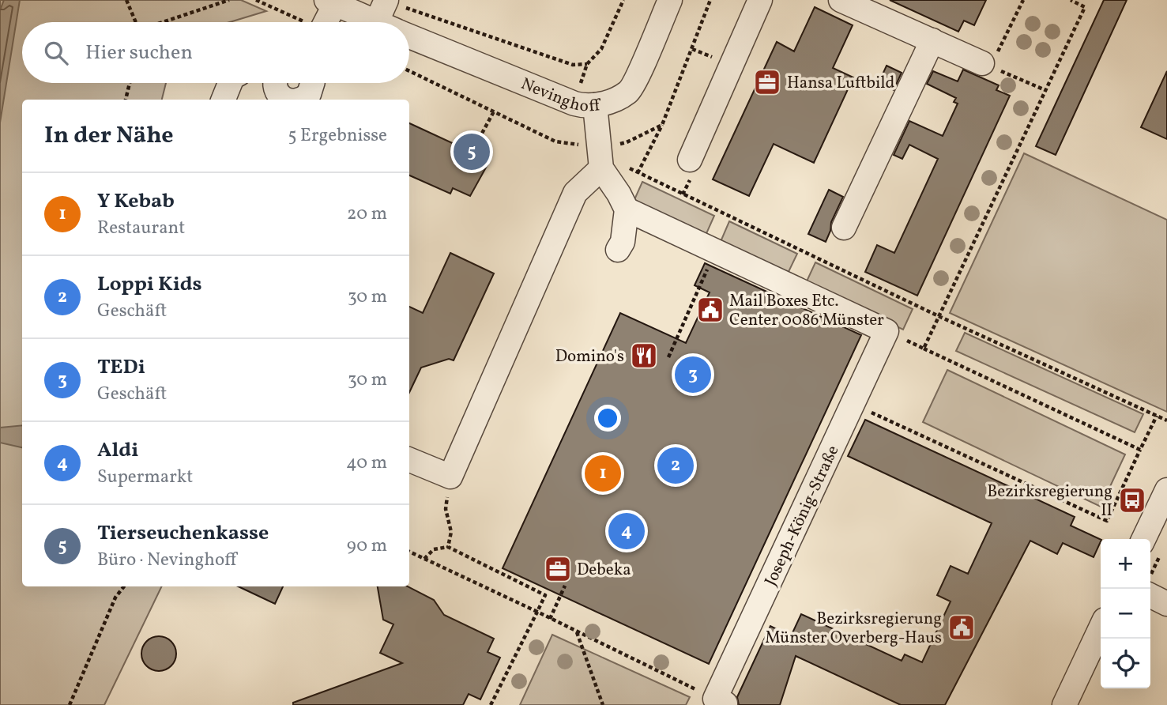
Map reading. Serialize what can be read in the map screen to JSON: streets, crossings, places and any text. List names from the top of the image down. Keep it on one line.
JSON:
{"streets":{"street":["Nevinghoff","Joseph-König-Straße"]},"places":{"office":["Hansa Luftbild","Debeka"],"public building":["Mail Boxes Etc. Center 0086 Münster","Bezirksregierung Münster Overberg-Haus"],"restaurant":["Domino's"],"bus stop":["Bezirksregierung II"]},"page":{"search":"Hier suchen","heading":["In der Nähe","5 Ergebnisse"],"pins":["5","3","2","1","4"],"list":[{"mark":"1","name":"Y Kebab","note":"Restaurant","value":"20 m"},{"mark":"2","name":"Loppi Kids","note":"Geschäft","value":"30 m"},{"mark":"3","name":"TEDi","note":"Geschäft","value":"30 m"},{"mark":"4","name":"Aldi","note":"Supermarkt","value":"40 m"},{"mark":"5","name":"Tierseuchenkasse","note":"Büro · Nevinghoff","value":"90 m"}],"map_buttons":["+","−"]}}
